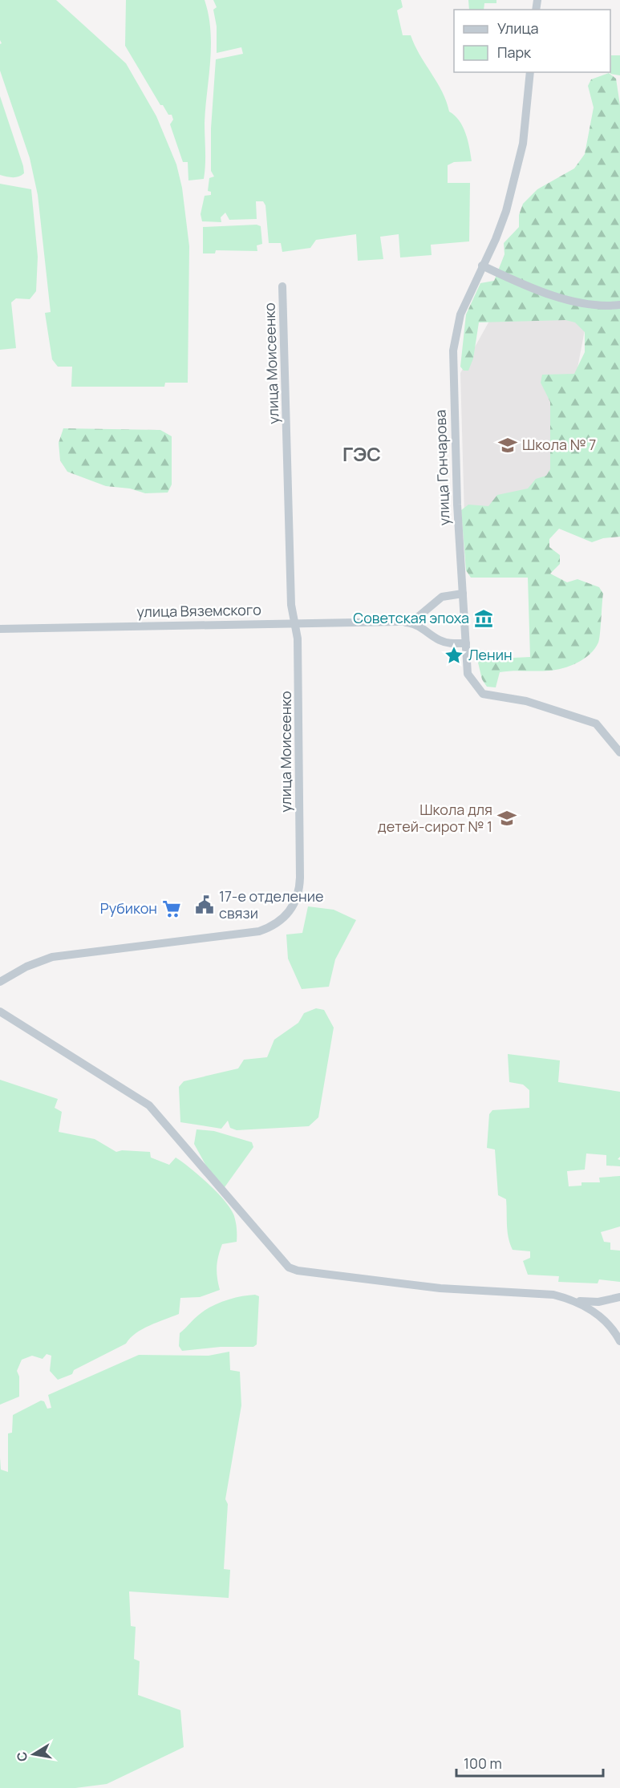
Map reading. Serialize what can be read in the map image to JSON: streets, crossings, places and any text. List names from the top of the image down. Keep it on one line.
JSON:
{"streets":{"street":["улица Моисеенко","улица Гончарова","улица Вяземского"]},"crossings":[["улица Моисеенко","улица Вяземского"]],"districts":["ГЭС"],"places":{"school or university":["Школа № 7","Школа для детей-сирот № 1"],"museum":["Советская эпоха"],"place":["Ленин"],"public building":["17-е отделение связи"],"supermarket":["Рубикон"]},"legend":["Улица","Парк"],"scale_bar":"100 m","north":"left"}
